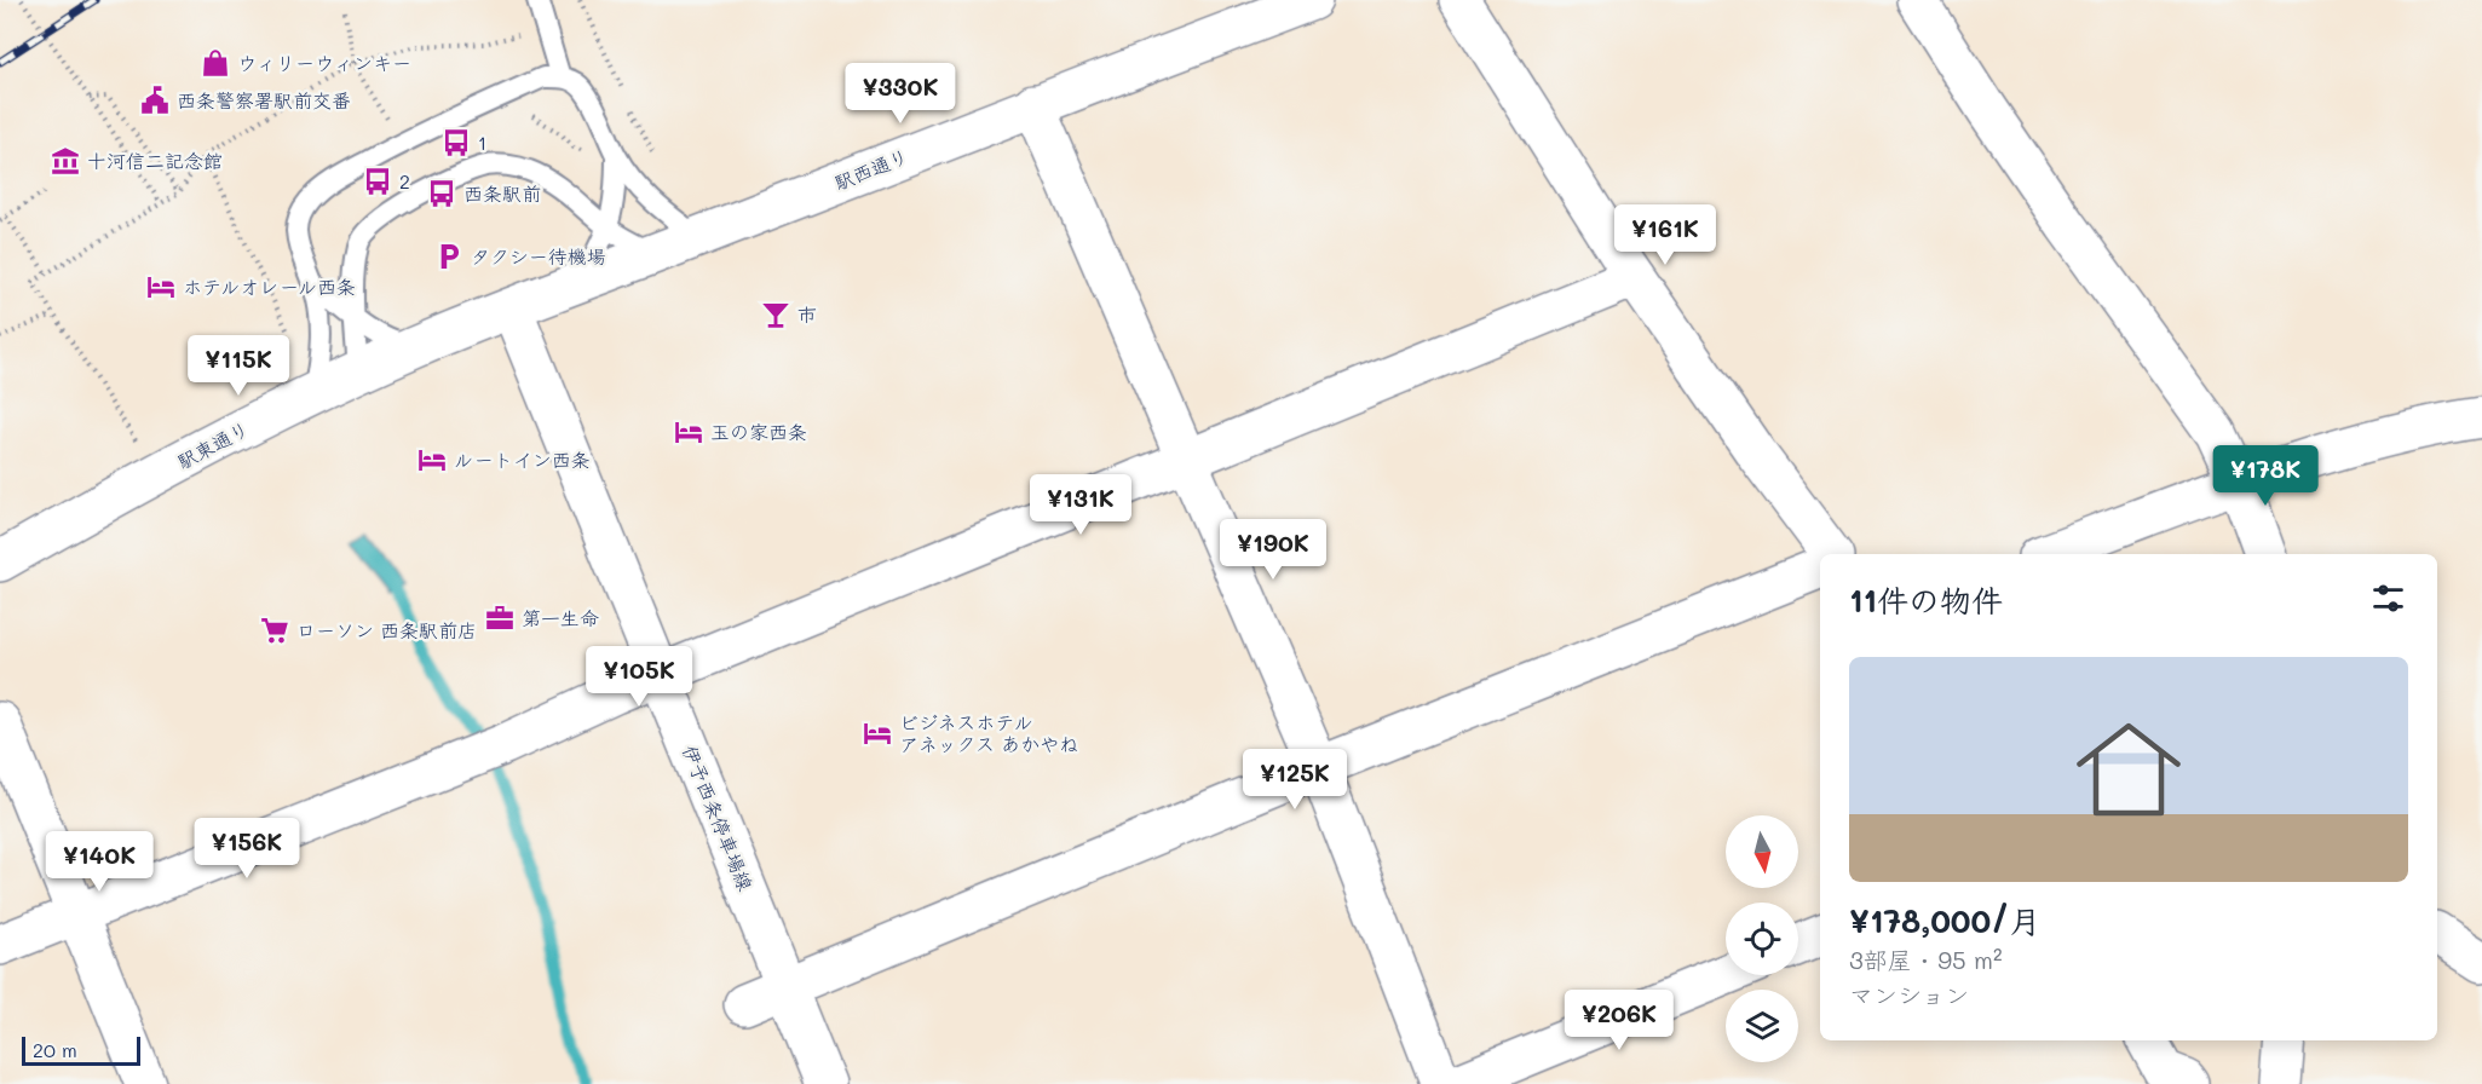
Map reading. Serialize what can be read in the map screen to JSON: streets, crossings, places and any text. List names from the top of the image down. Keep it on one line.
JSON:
{"streets":{"street":["駅西通り","駅東通り","伊予西条停車場線"]},"crossings":[["駅西通り","駅東通り"],["駅西通り","伊予西条停車場線"],["駅東通り","伊予西条停車場線"]],"places":{"shop":["ウィリーウィンキー"],"public building":["西条警察署駅前交番"],"bus stop":["1","2","西条駅前"],"museum":["十河信二記念館"],"parking":["タクシー待機場"],"hotel":["ホテルオレール西条","玉の家西条","ルートイン西条","ビジネスホテル アネックス あかやね"],"bar":["市"],"office":["第一生命"],"supermarket":["ローソン 西条駅前店"]},"scale_bar":"20 m","north":"bottom","page":{"price":["¥330K","¥161K","¥115K","¥178K","¥131K","¥190K","¥105K","¥125K","¥156K","¥140K","¥206K"],"heading":"11件の物件","list":[{"name":"¥178,000/月","note":"3部屋 · 95 m² · マンション"}],"scale":"20 m"}}
